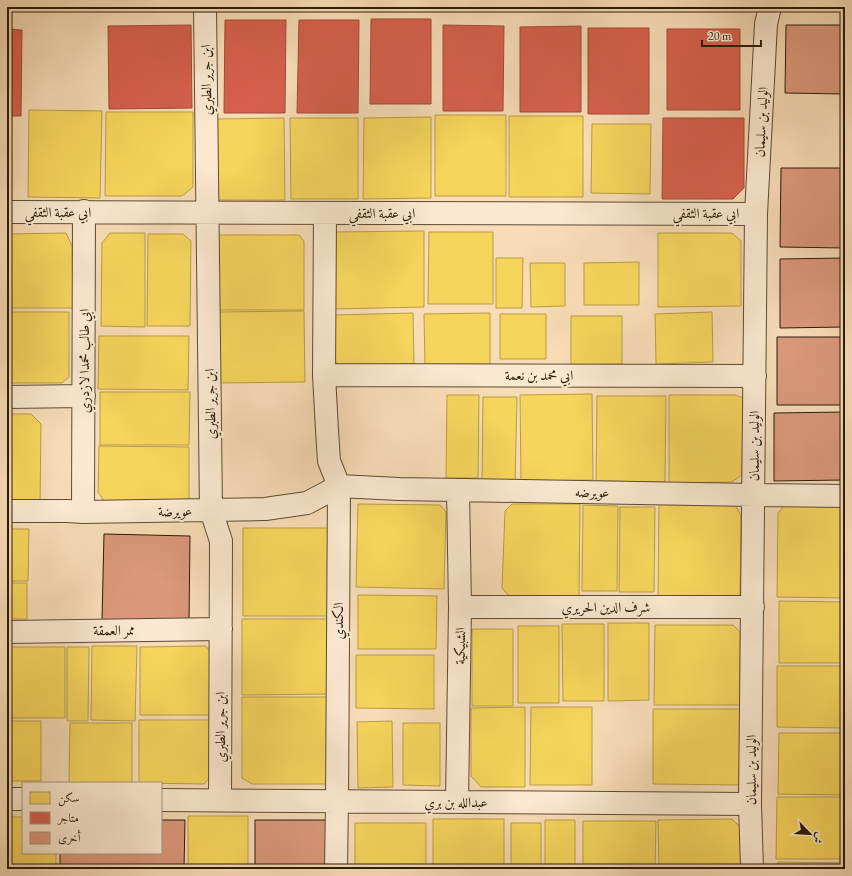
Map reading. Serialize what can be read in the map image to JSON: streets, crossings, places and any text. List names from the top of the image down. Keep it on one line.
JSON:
{"streets":{"street":["ابن جرير الطبري","الوليد بن سليمان","ابي عقبة الثقفي","ابي طالب محمدا لازدري","ابي محمد بن نعمة","عويرضه","عويرضة","شرف الدين الحريري","الكندي","ممر العمقة","الشبيكية","عبدالله بن بري"]},"crossings":[["ابن جرير الطبري","ابي عقبة الثقفي"],["ابن جرير الطبري","عويرضة"],["ابن جرير الطبري","ممر العمقة"],["ابن جرير الطبري","عبدالله بن بري"],["الوليد بن سليمان","ابي عقبة الثقفي"],["الوليد بن سليمان","ابي محمد بن نعمة"],["الوليد بن سليمان","عويرضه"],["الوليد بن سليمان","شرف الدين الحريري"],["الوليد بن سليمان","عبدالله بن بري"],["ابي عقبة الثقفي","ابي طالب محمدا لازدري"],["ابي عقبة الثقفي","الكندي"],["ابي طالب محمدا لازدري","عويرضة"],["ابي محمد بن نعمة","الكندي"],["عويرضه","عويرضة"],["عويرضه","الكندي"],["عويرضه","الشبيكية"],["عويرضة","الكندي"],["شرف الدين الحريري","الشبيكية"],["الكندي","عبدالله بن بري"],["الشبيكية","عبدالله بن بري"]],"legend":["سكن","متاجر","أخرى"],"scale_bar":"20 m","north":"bottom right"}
